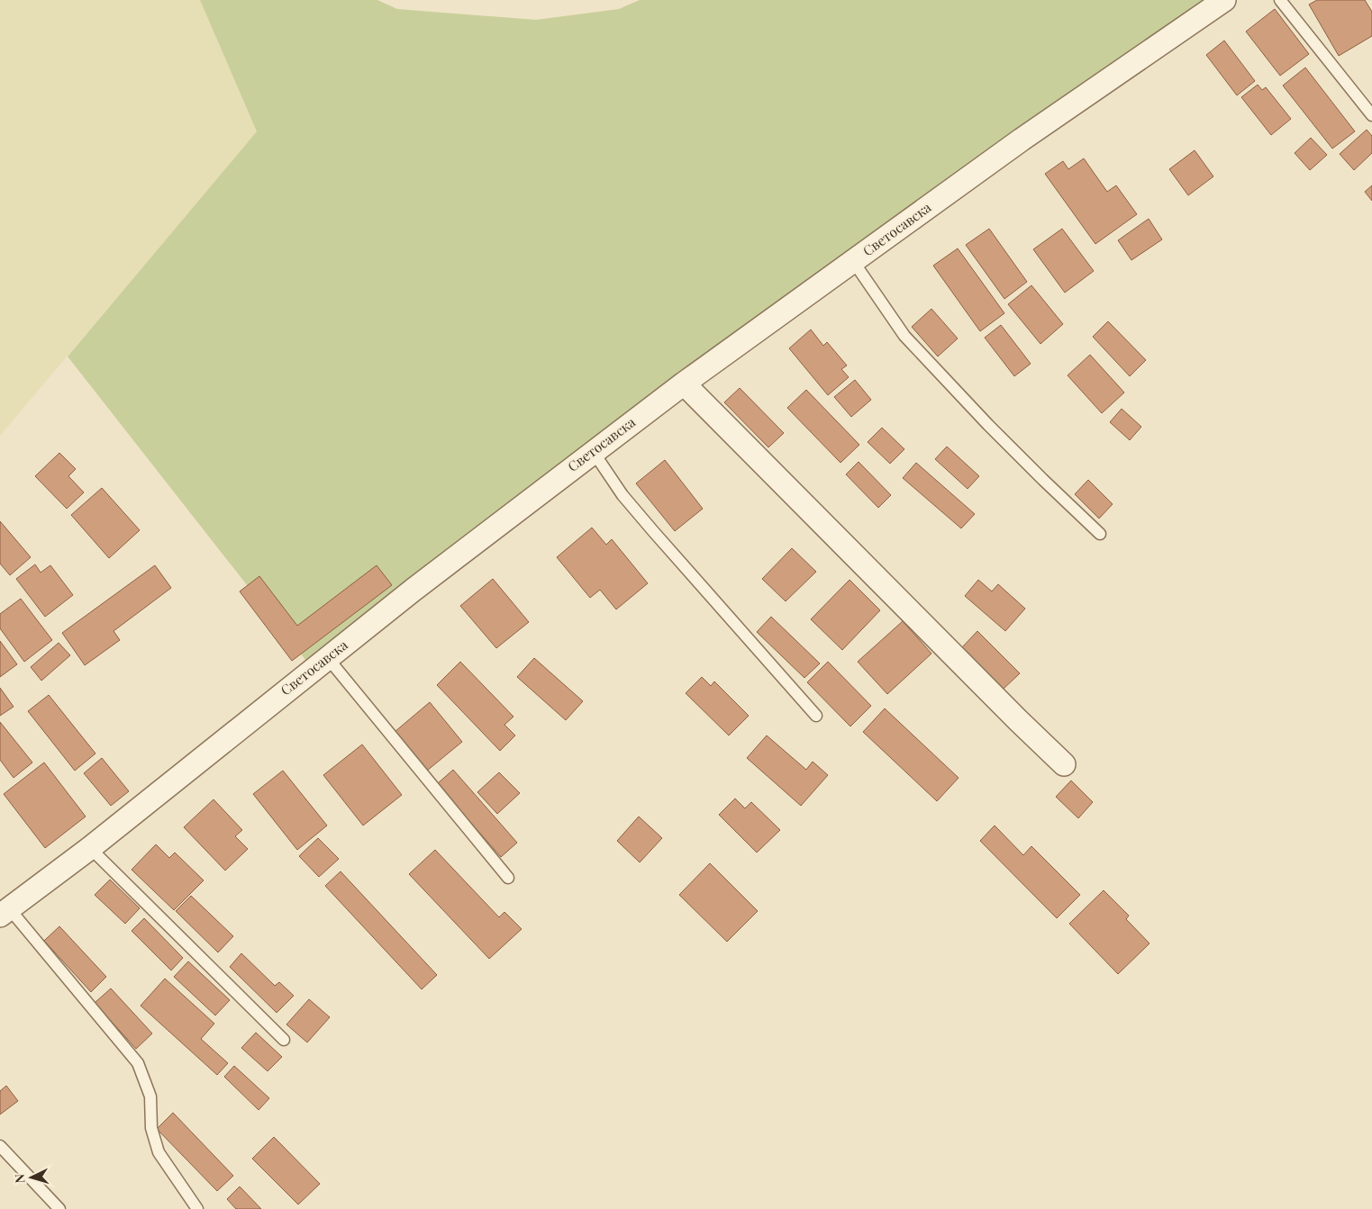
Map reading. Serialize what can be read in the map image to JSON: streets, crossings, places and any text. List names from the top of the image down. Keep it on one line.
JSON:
{"streets":{"street":["Светосавска"]},"north":"left"}
